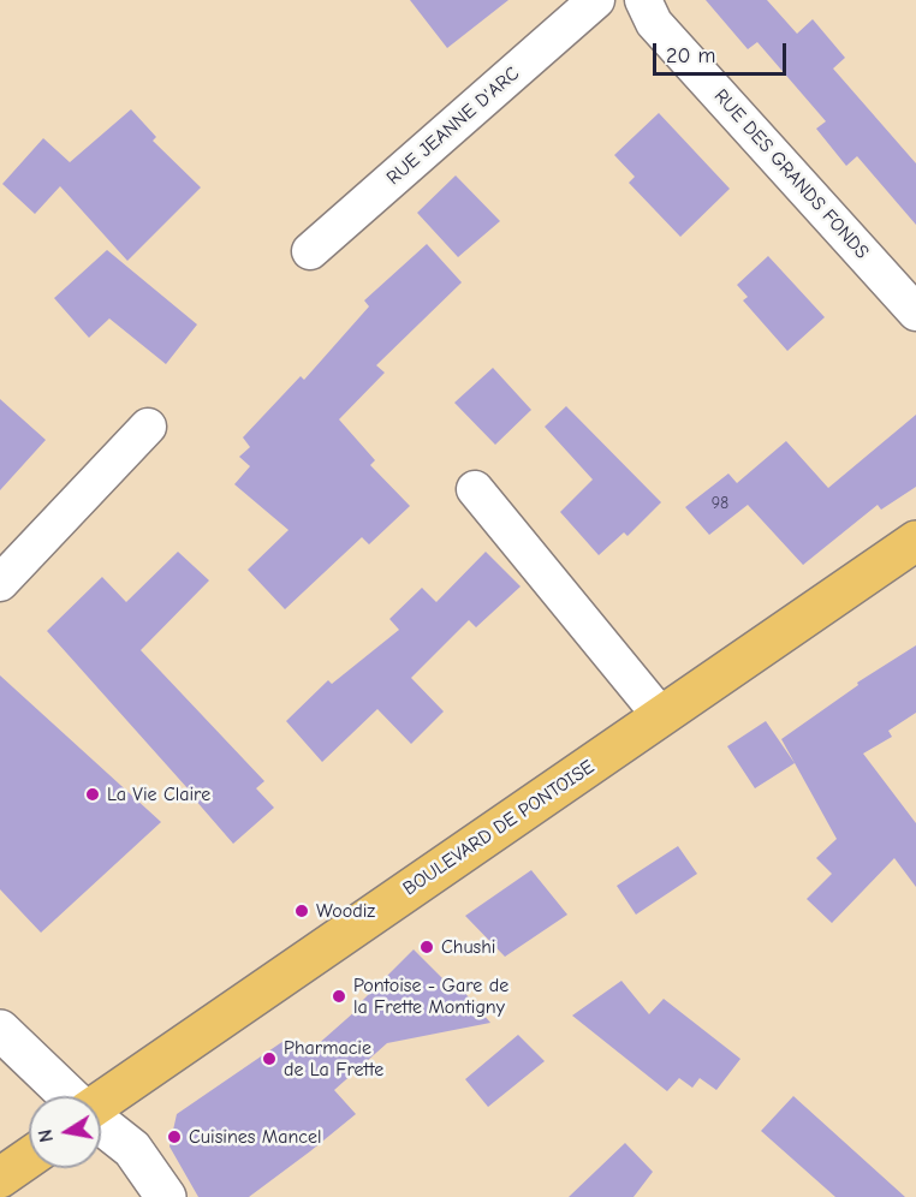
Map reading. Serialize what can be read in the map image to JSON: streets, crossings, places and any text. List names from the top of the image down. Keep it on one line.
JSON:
{"streets":{"main road":["BOULEVARD DE PONTOISE"],"street":["RUE JEANNE D'ARC","RUE DES GRANDS FONDS"]},"places":["La Vie Claire","Woodiz","Chushi","Pontoise - Gare de la Frette Montigny","Pharmacie de La Frette","Cuisines Mancel"],"house_numbers":["98"],"scale_bar":"20 m","north":"left"}
